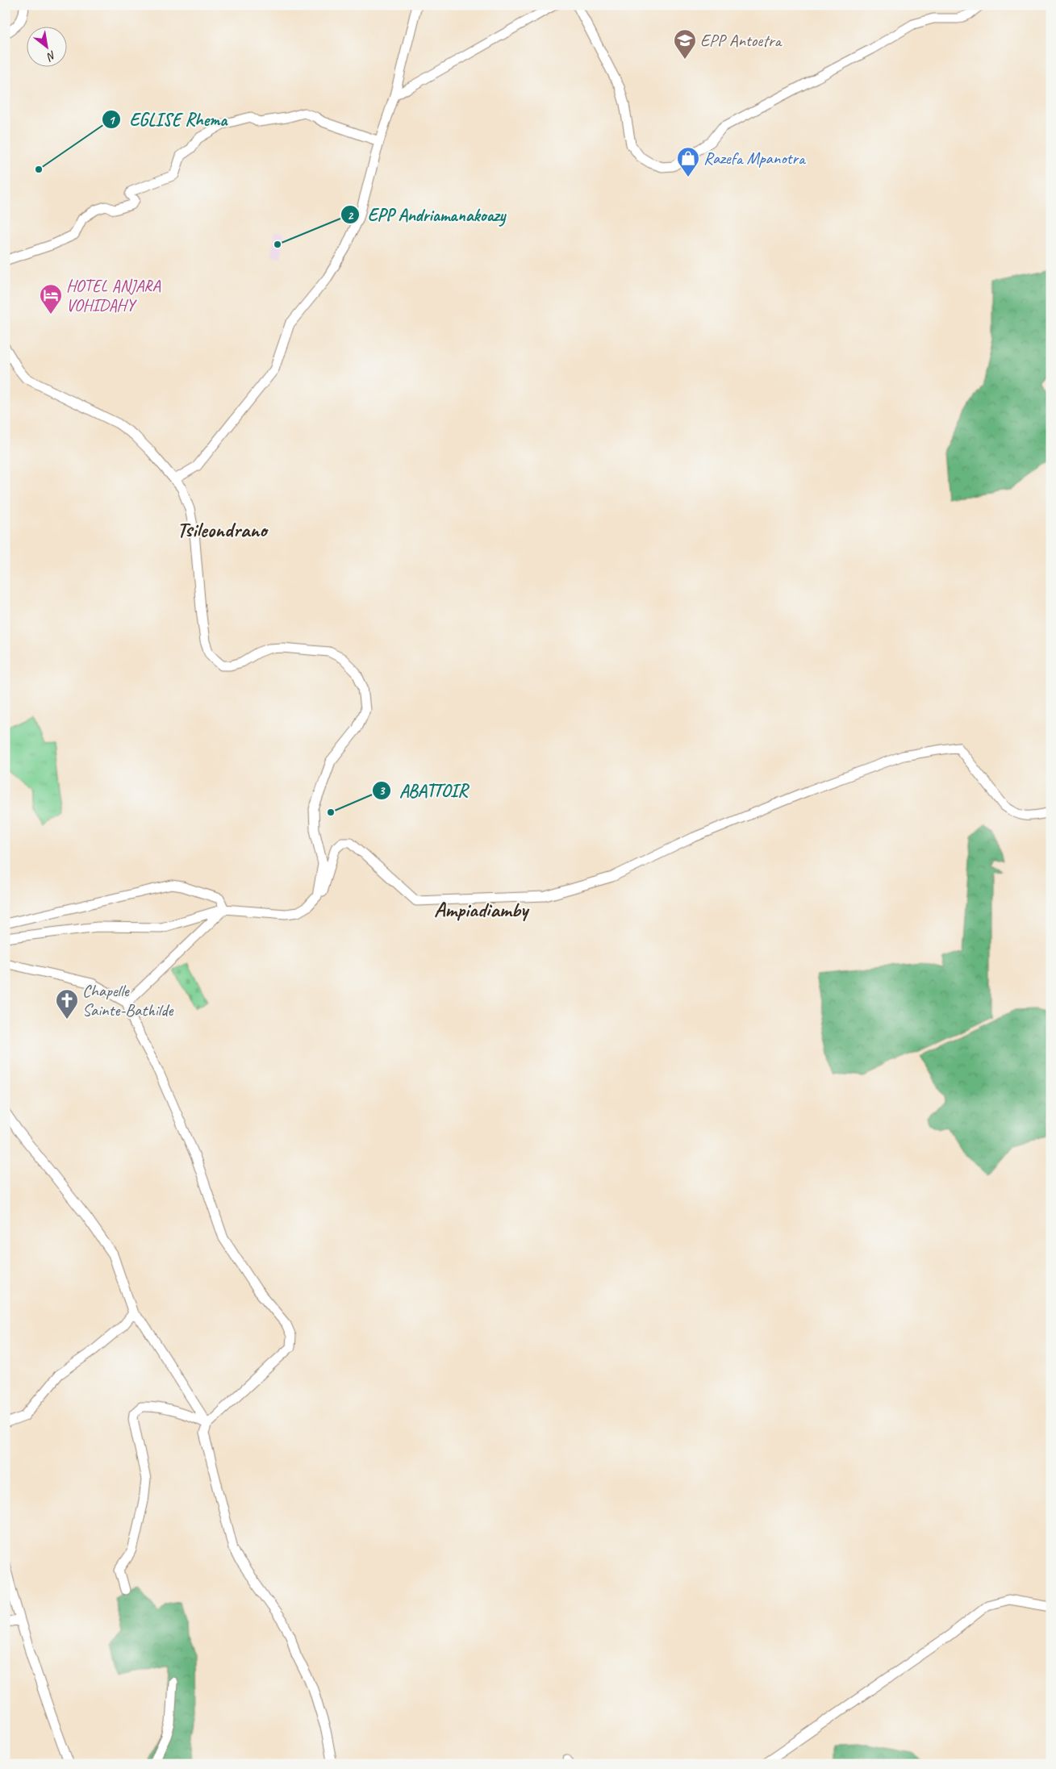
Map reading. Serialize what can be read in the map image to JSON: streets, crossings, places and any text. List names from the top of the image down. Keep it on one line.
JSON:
{"districts":["Tsileondrano","Ampiadiamby"],"places":{"school or university":["EPP Antoetra"],"other":["EGLISE Rhema","EPP Andriamanakoazy","ABATTOIR"],"shop":["Razefa Mpanotra"],"hotel":["HOTEL ANJARA VOHIDAHY"],"church":["Chapelle Sainte-Bathilde"]},"north":"bottom right"}
